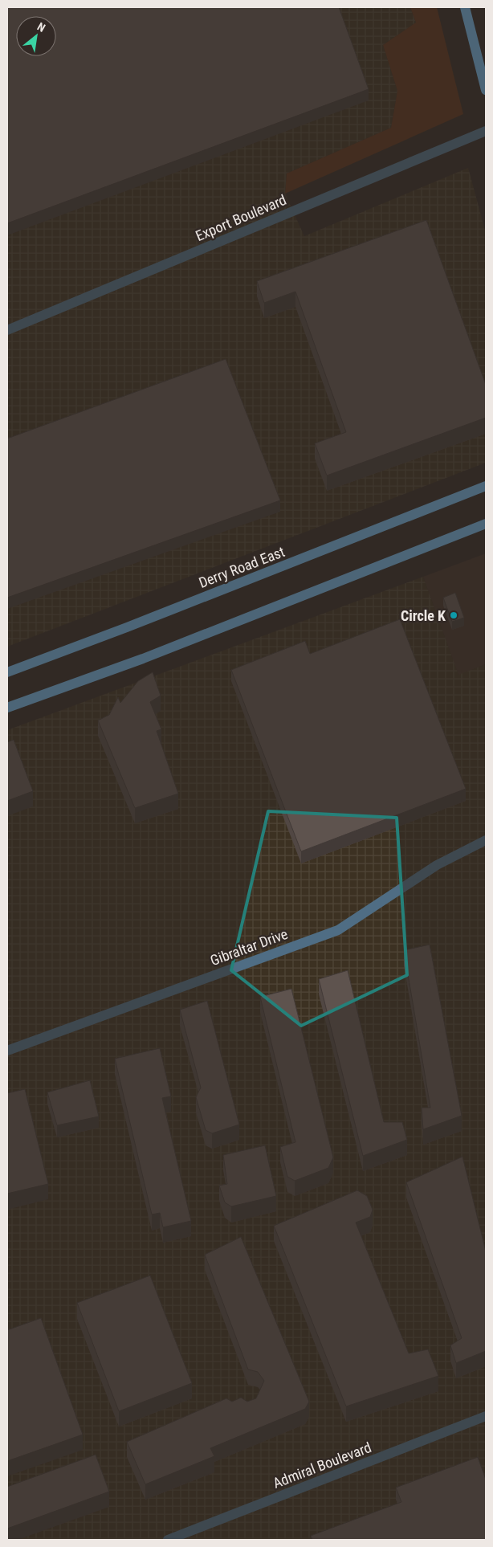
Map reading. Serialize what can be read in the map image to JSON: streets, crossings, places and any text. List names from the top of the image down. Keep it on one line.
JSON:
{"streets":{"main road":["Derry Road East"],"street":["Export Boulevard","Gibraltar Drive","Admiral Boulevard"]},"places":["Circle K"],"north":"top right"}
